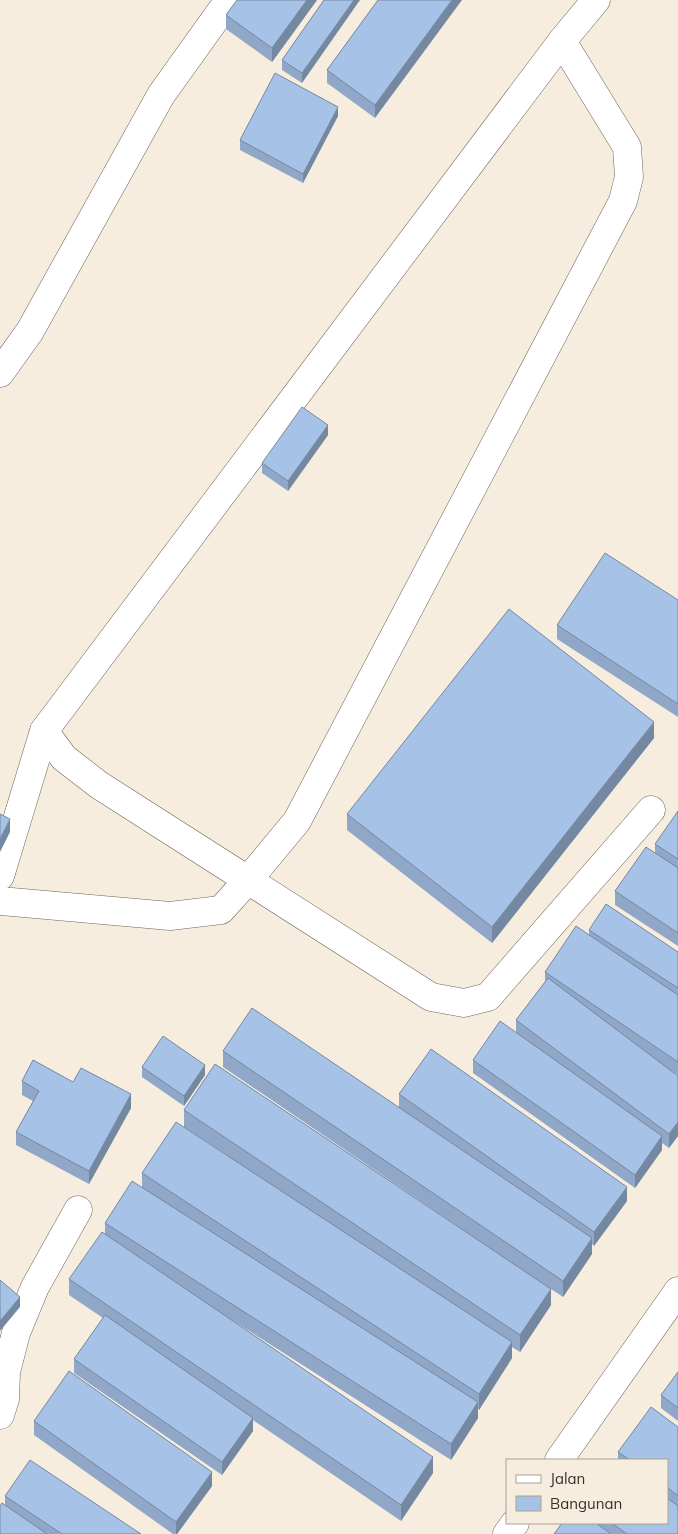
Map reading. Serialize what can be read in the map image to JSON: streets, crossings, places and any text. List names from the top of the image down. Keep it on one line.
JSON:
{"legend":["Jalan","Bangunan"]}
